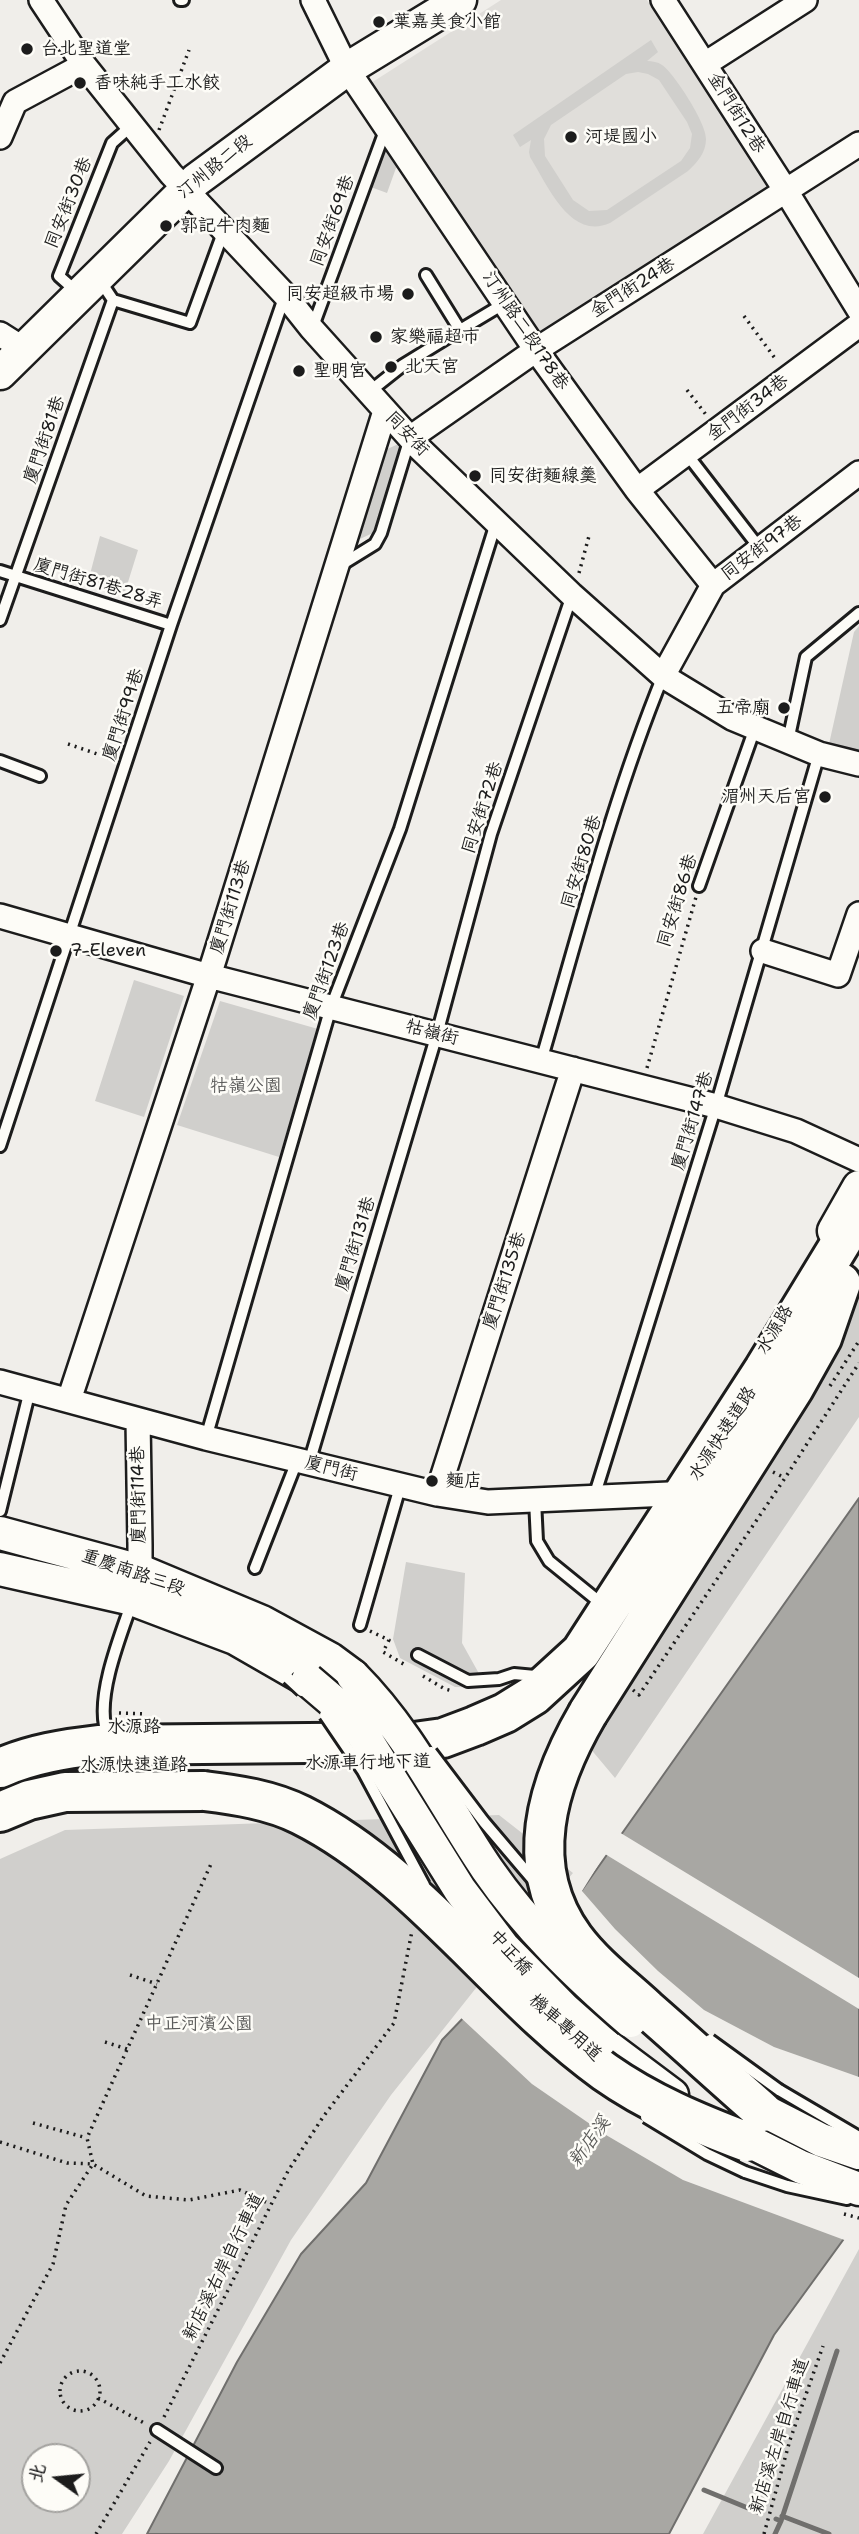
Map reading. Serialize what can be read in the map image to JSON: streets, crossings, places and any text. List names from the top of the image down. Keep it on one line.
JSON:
{"streets":{"highway":["水源快速道路","水源車行地下道"],"main road":["汀州路二段","水源路","重慶南路三段","中正橋"],"street":["金門街12巷","金門街24巷","汀州路二段178巷","金門街34巷","同安街","同安街97巷","廈門街113巷","牯嶺街","廈門街135巷","廈門街","廈門街114巷"],"lane":["同安街30巷","同安街69巷","廈門街81巷","廈門街81巷28弄","廈門街99巷","同安街72巷","同安街80巷","同安街86巷","廈門街123巷","廈門街147巷","廈門街131巷","機車專用道"],"path":["新店溪右岸自行車道","新店溪左岸自行車道"]},"crossings":[["金門街12巷","金門街24巷"],["汀州路二段","同安街30巷"],["汀州路二段","汀州路二段178巷"],["汀州路二段","同安街"],["汀州路二段","廈門街81巷"],["同安街30巷","同安街"],["同安街30巷","廈門街81巷"],["同安街69巷","汀州路二段178巷"],["同安街69巷","同安街"],["金門街24巷","汀州路二段178巷"],["金門街24巷","同安街"],["汀州路二段178巷","金門街34巷"],["汀州路二段178巷","同安街97巷"],["同安街","同安街97巷"],["同安街","廈門街99巷"],["同安街","同安街72巷"],["同安街","同安街80巷"],["同安街","同安街86巷"],["同安街","廈門街113巷"],["同安街","廈門街123巷"],["同安街","廈門街147巷"],["廈門街81巷","廈門街81巷28弄"],["同安街97巷","同安街80巷"],["廈門街81巷28弄","廈門街99巷"],["廈門街99巷","牯嶺街"],["同安街72巷","牯嶺街"],["同安街72巷","廈門街131巷"],["同安街80巷","牯嶺街"],["同安街86巷","牯嶺街"],["廈門街113巷","牯嶺街"],["廈門街113巷","廈門街"],["廈門街123巷","牯嶺街"],["廈門街123巷","廈門街"],["牯嶺街","廈門街147巷"],["牯嶺街","廈門街131巷"],["牯嶺街","廈門街135巷"],["廈門街147巷","廈門街"],["廈門街131巷","廈門街"],["廈門街135巷","廈門街"],["水源路","水源快速道路"],["水源路","廈門街"],["水源路","水源車行地下道"],["水源快速道路","水源車行地下道"],["廈門街","廈門街114巷"],["廈門街114巷","重慶南路三段"],["重慶南路三段","中正橋"],["中正橋","機車專用道"]],"water":["新店溪"],"parks":["牯嶺公園","中正河濱公園"],"places":["葉嘉美食小館","台北聖道堂","香味純手工水餃","河堤國小","郭記牛肉麵","同安超級市場","家樂福超市","北天宮","聖明宮","同安街麵線羹","五帝廟","湄州天后宮","7-Eleven","麵店"],"north":"left"}
